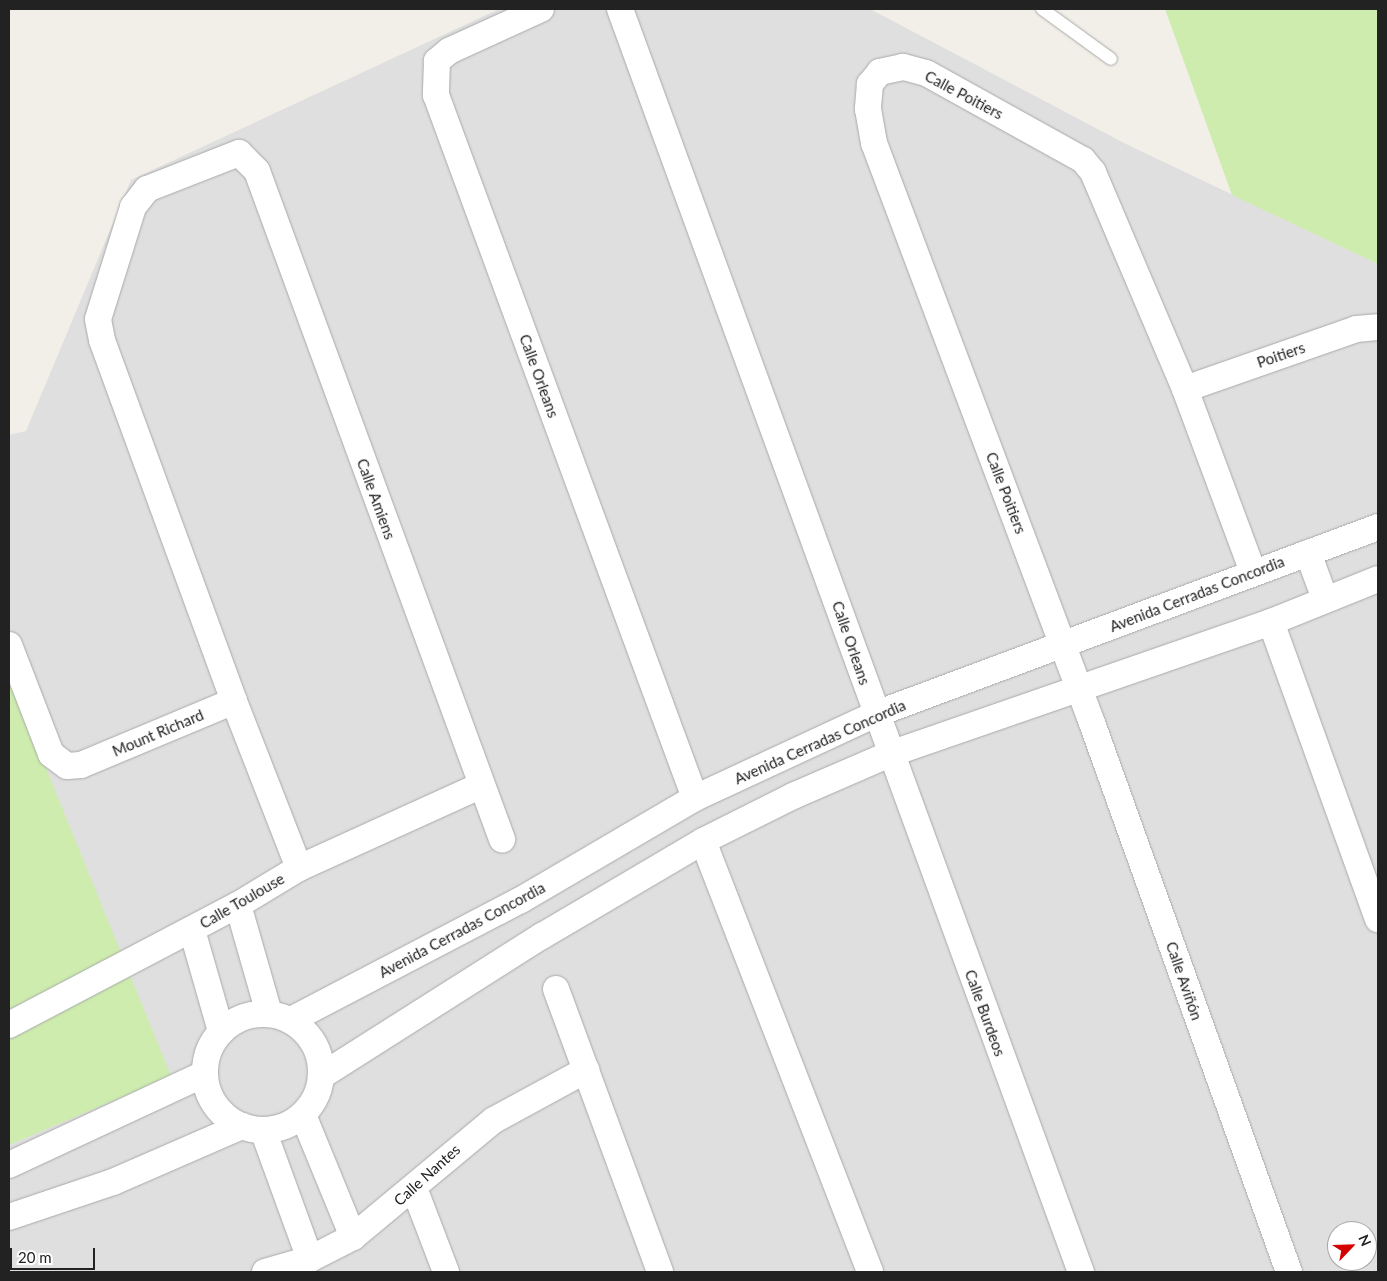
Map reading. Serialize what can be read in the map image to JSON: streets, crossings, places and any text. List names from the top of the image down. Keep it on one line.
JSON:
{"streets":{"street":["Calle Poitiers","Poitiers","Calle Orleans","Calle Amiens","Avenida Cerradas Concordia","Mount Richard","Calle Toulouse","Calle Aviñón","Calle Burdeos","Calle Nantes"]},"crossings":[["Calle Poitiers","Poitiers"],["Calle Poitiers","Avenida Cerradas Concordia"],["Calle Poitiers","Calle Aviñón"],["Calle Orleans","Avenida Cerradas Concordia"],["Calle Orleans","Calle Burdeos"],["Calle Amiens","Mount Richard"],["Calle Amiens","Calle Toulouse"]],"scale_bar":"20 m","north":"top right"}
